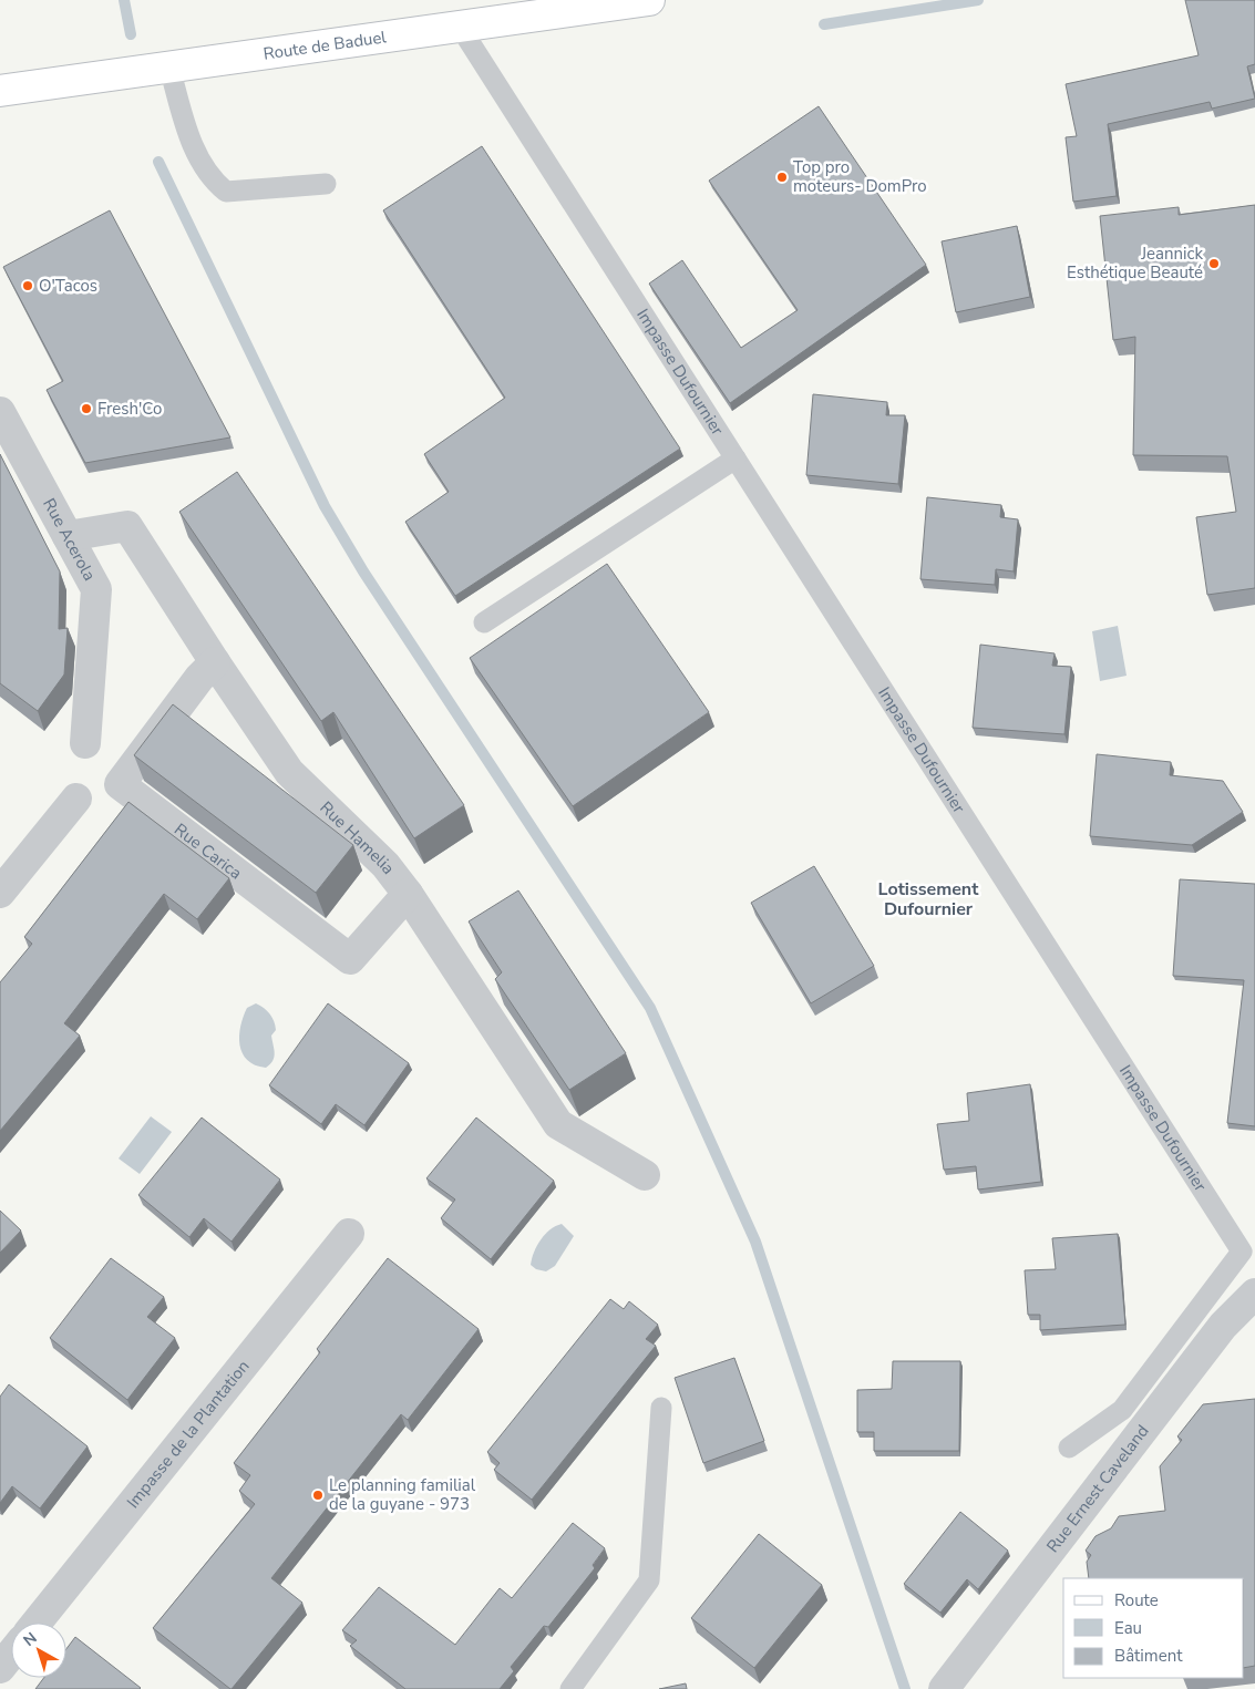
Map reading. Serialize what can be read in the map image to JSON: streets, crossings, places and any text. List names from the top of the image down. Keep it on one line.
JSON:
{"streets":{"main road":["Route de Baduel"],"street":["Rue Acerola","Rue Hamelia","Rue Carica","Impasse de la Plantation","Rue Ernest Caveland"],"lane":["Impasse Dufournier"]},"crossings":[["Route de Baduel","Impasse Dufournier"],["Rue Acerola","Rue Hamelia"],["Rue Hamelia","Rue Carica"]],"districts":["Lotissement Dufournier"],"places":["Top pro moteurs- DomPro","Jeannick Esthétique Beauté","O'Tacos","Fresh'Co","Le planning familial de la guyane - 973"],"legend":["Route","Eau","Bâtiment"],"north":"top left"}
